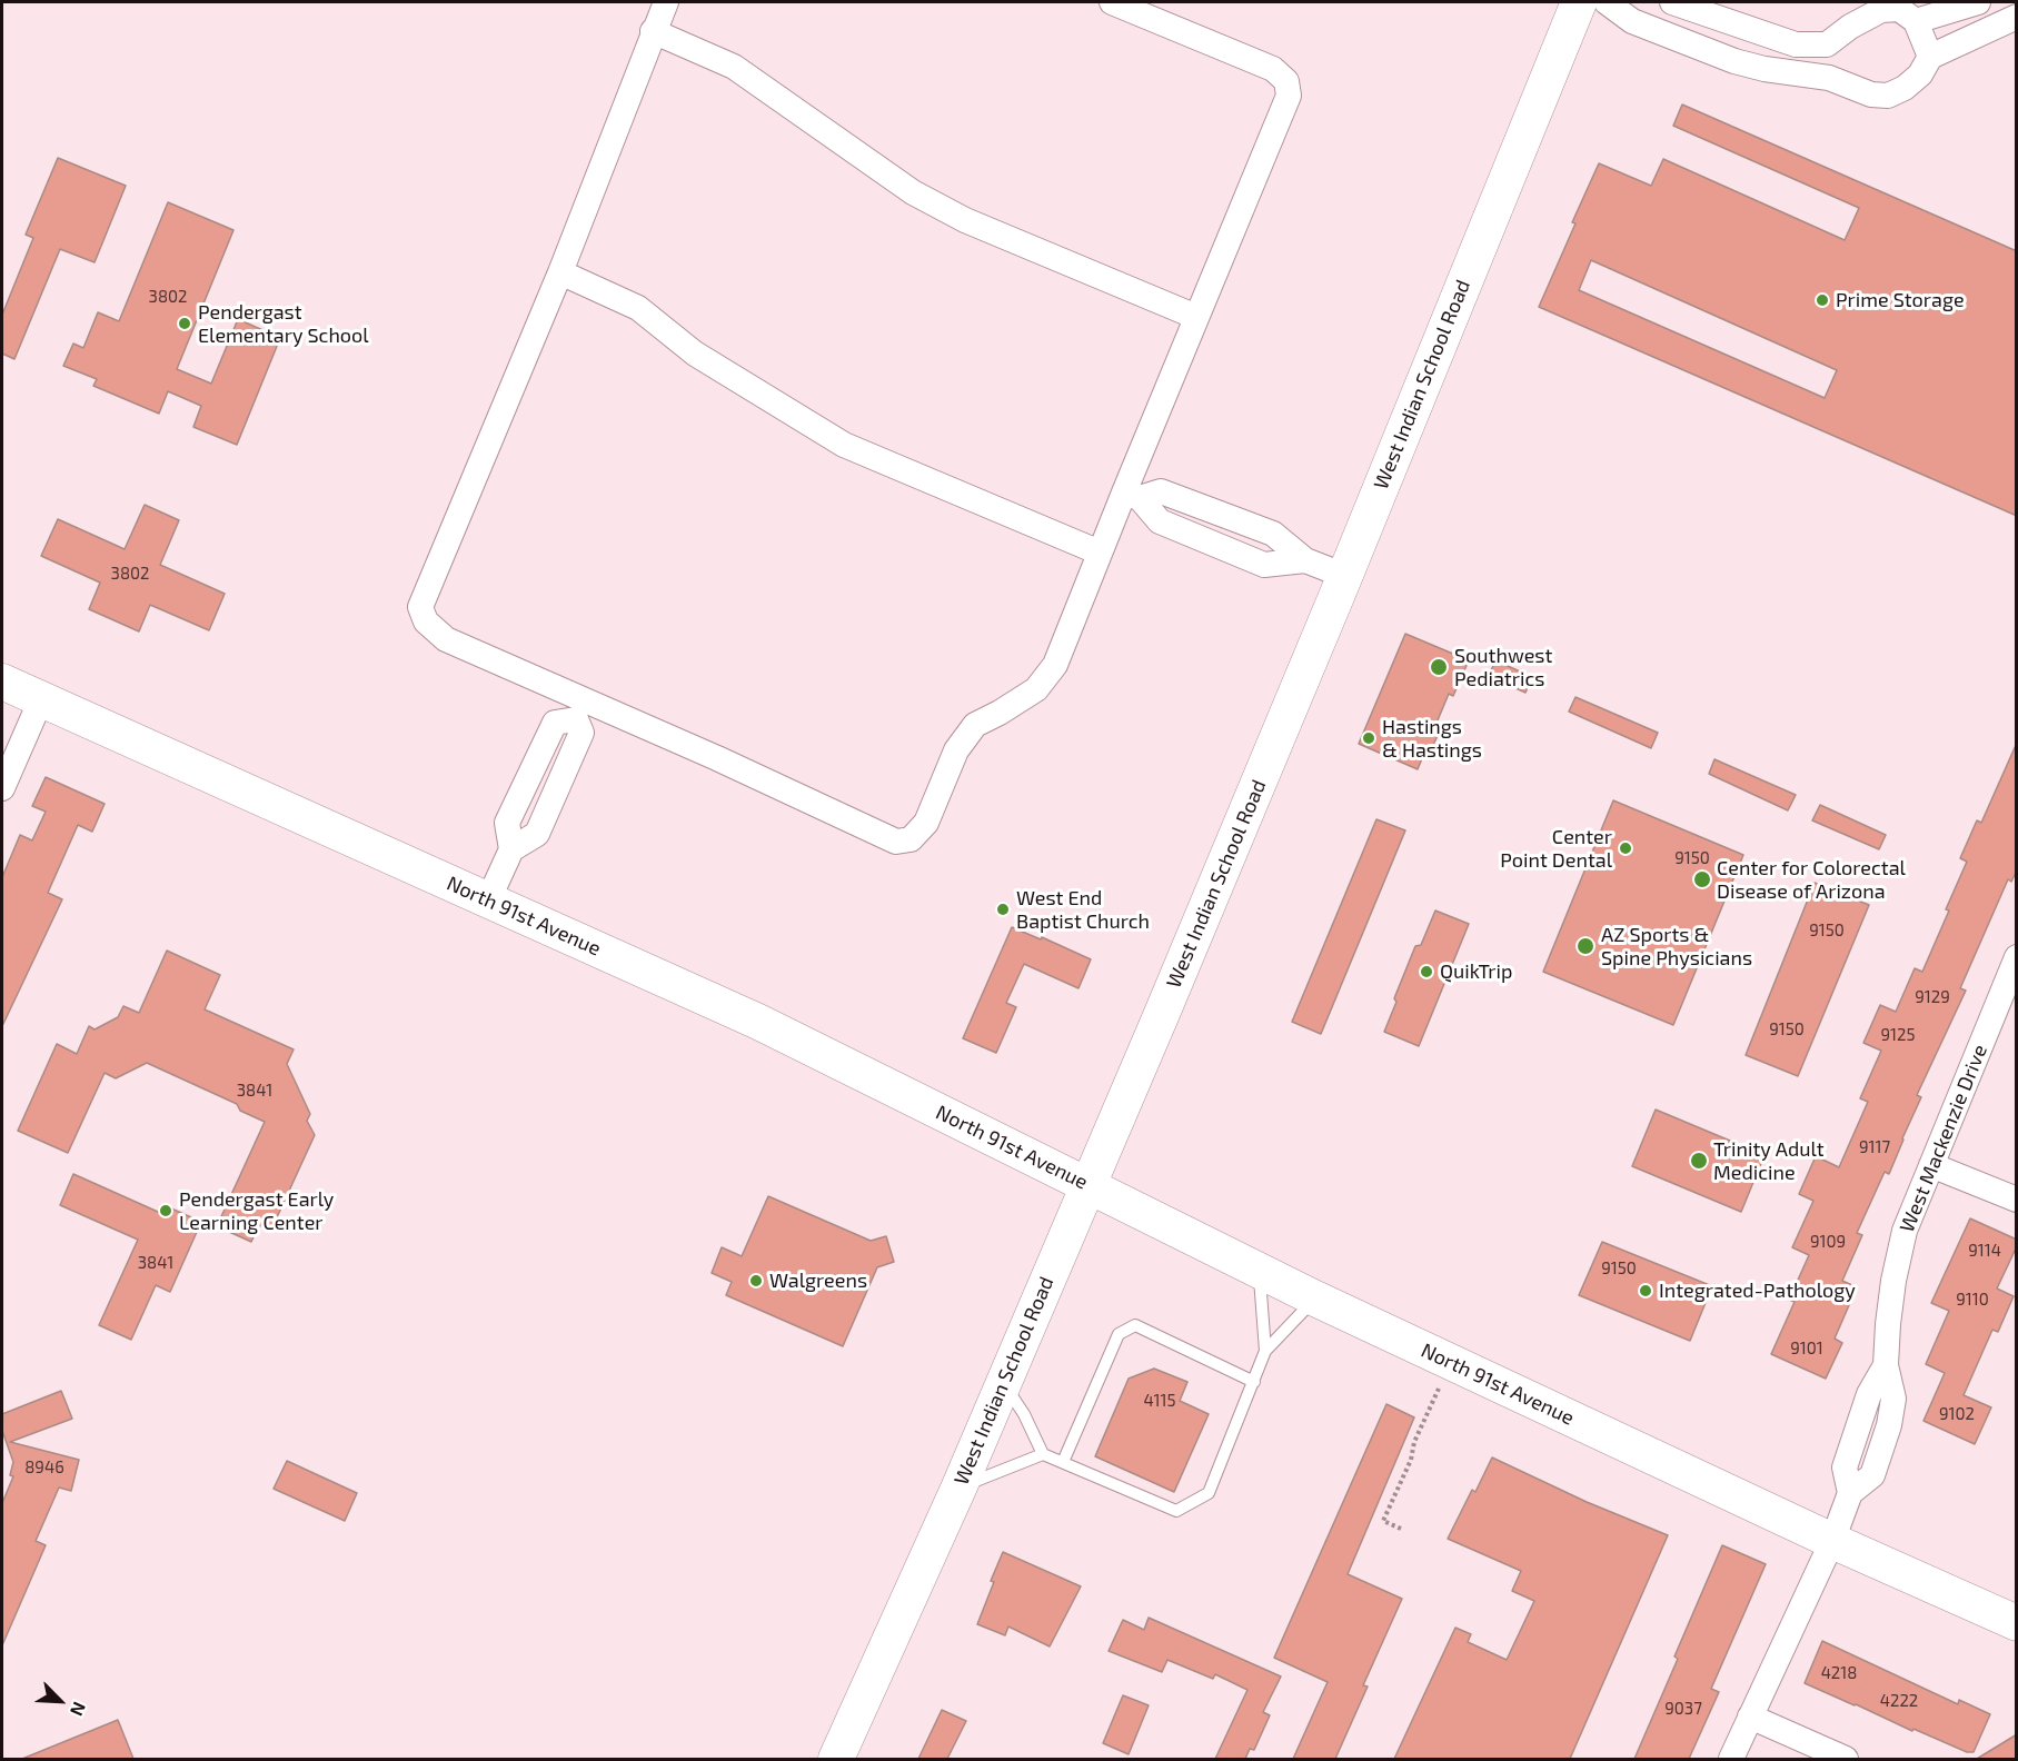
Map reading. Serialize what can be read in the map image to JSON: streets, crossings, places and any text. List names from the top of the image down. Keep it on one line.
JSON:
{"streets":{"main road":["West Indian School Road","North 91st Avenue"],"street":["West Mackenzie Drive"]},"crossings":[["West Indian School Road","North 91st Avenue"],["North 91st Avenue","West Mackenzie Drive"]],"places":["Prime Storage","Pendergast Elementary School","Southwest Pediatrics","Hastings & Hastings","Center Point Dental","Center for Colorectal Disease of Arizona","West End Baptist Church","AZ Sports & Spine Physicians","QuikTrip","Trinity Adult Medicine","Pendergast Early Learning Center","Walgreens","Integrated-Pathology"],"house_numbers":["3802","3802","9150","9150","9129","9150","9125","3841","9117","9109","9114","3841","9150","9110","9101","4115","9102","8946","4218","4222","9037"],"north":"bottom right"}
